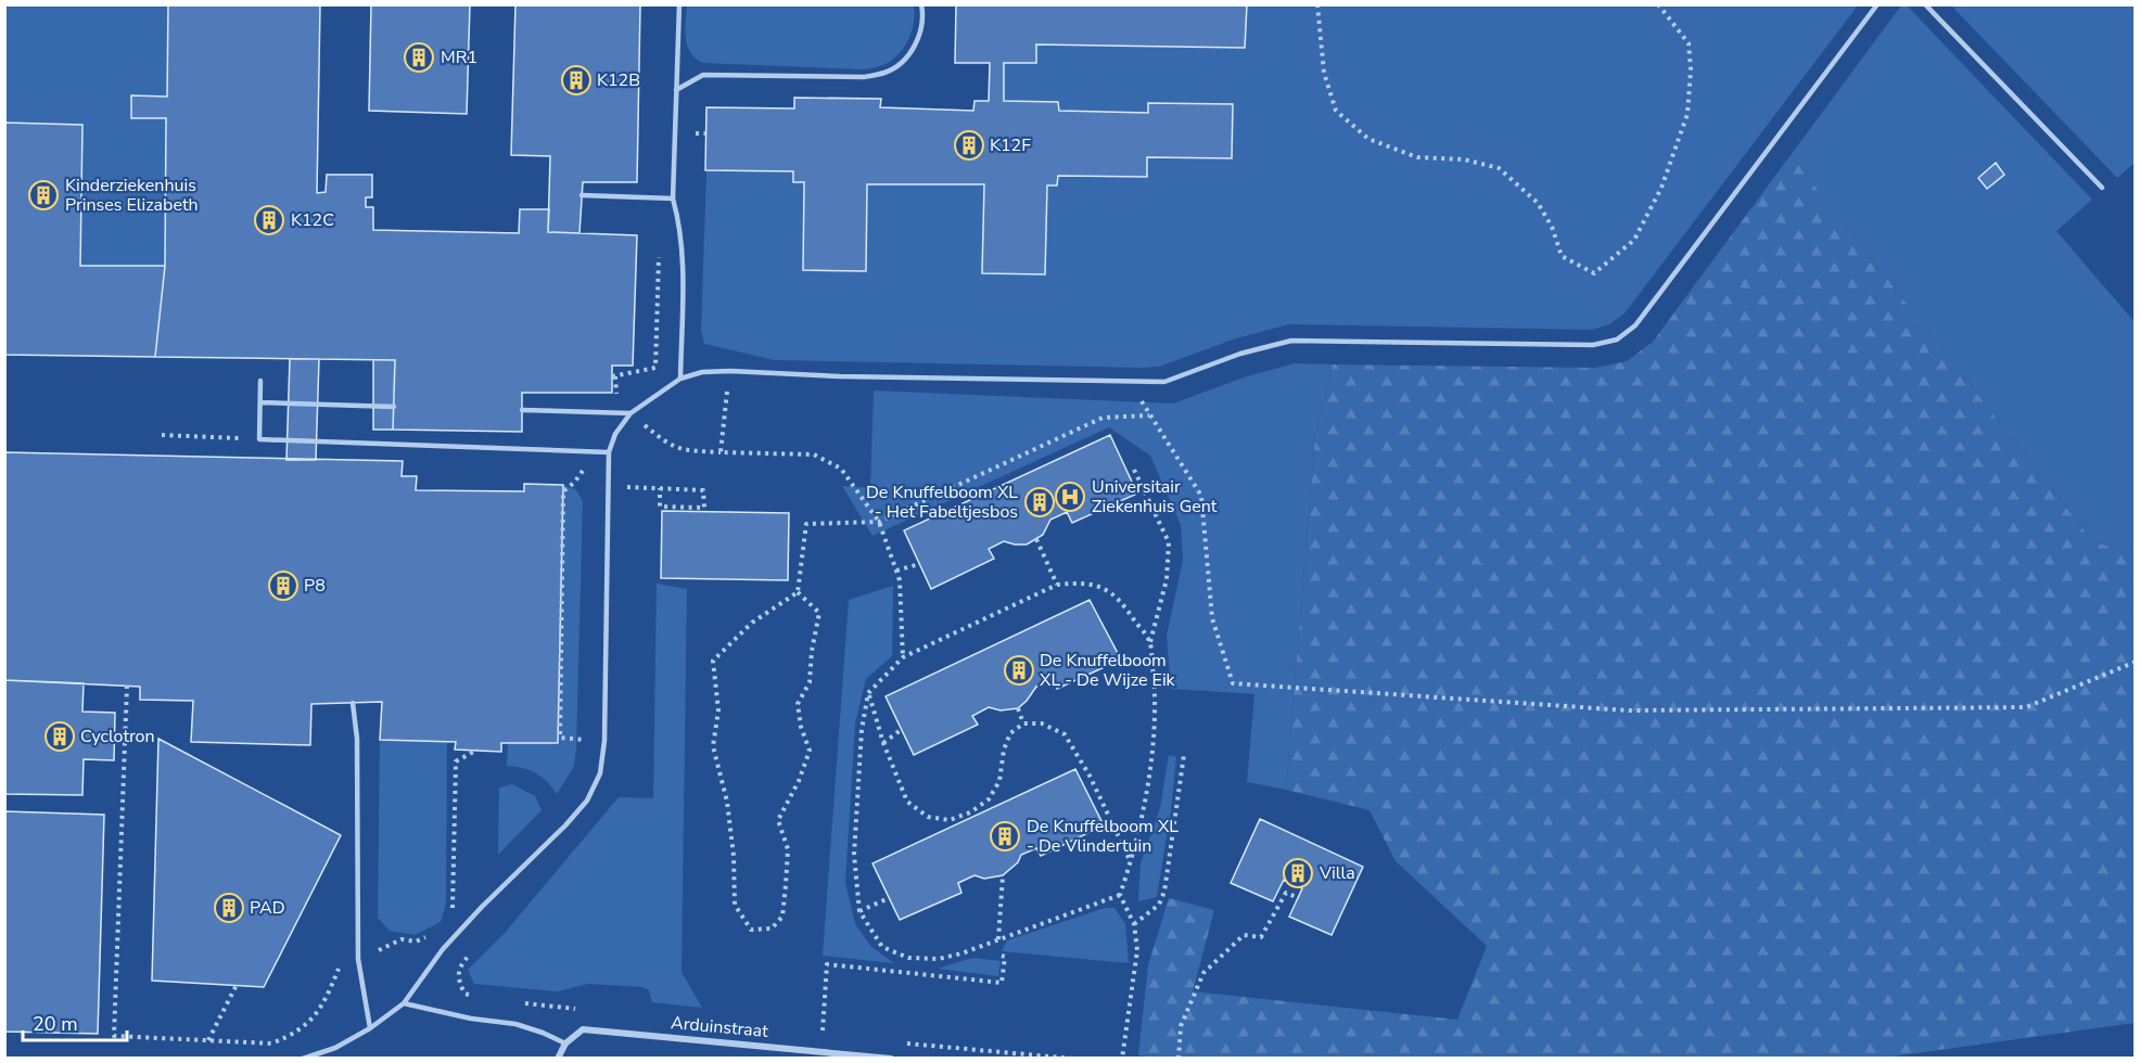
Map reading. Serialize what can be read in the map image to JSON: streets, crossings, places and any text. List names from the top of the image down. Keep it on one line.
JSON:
{"streets":{"street":["Arduinstraat"]},"places":{"building":["MR1","K12B","K12F","Kinderziekenhuis Prinses Elizabeth","K12C","De Knuffelboom XL - Het Fabeltjesbos","P8","De Knuffelboom XL - De Wijze Eik","Cyclotron","De Knuffelboom XL - De Vlindertuin","Villa","PAD"],"hospital":["Universitair Ziekenhuis Gent"]},"scale_bar":"20 m"}
